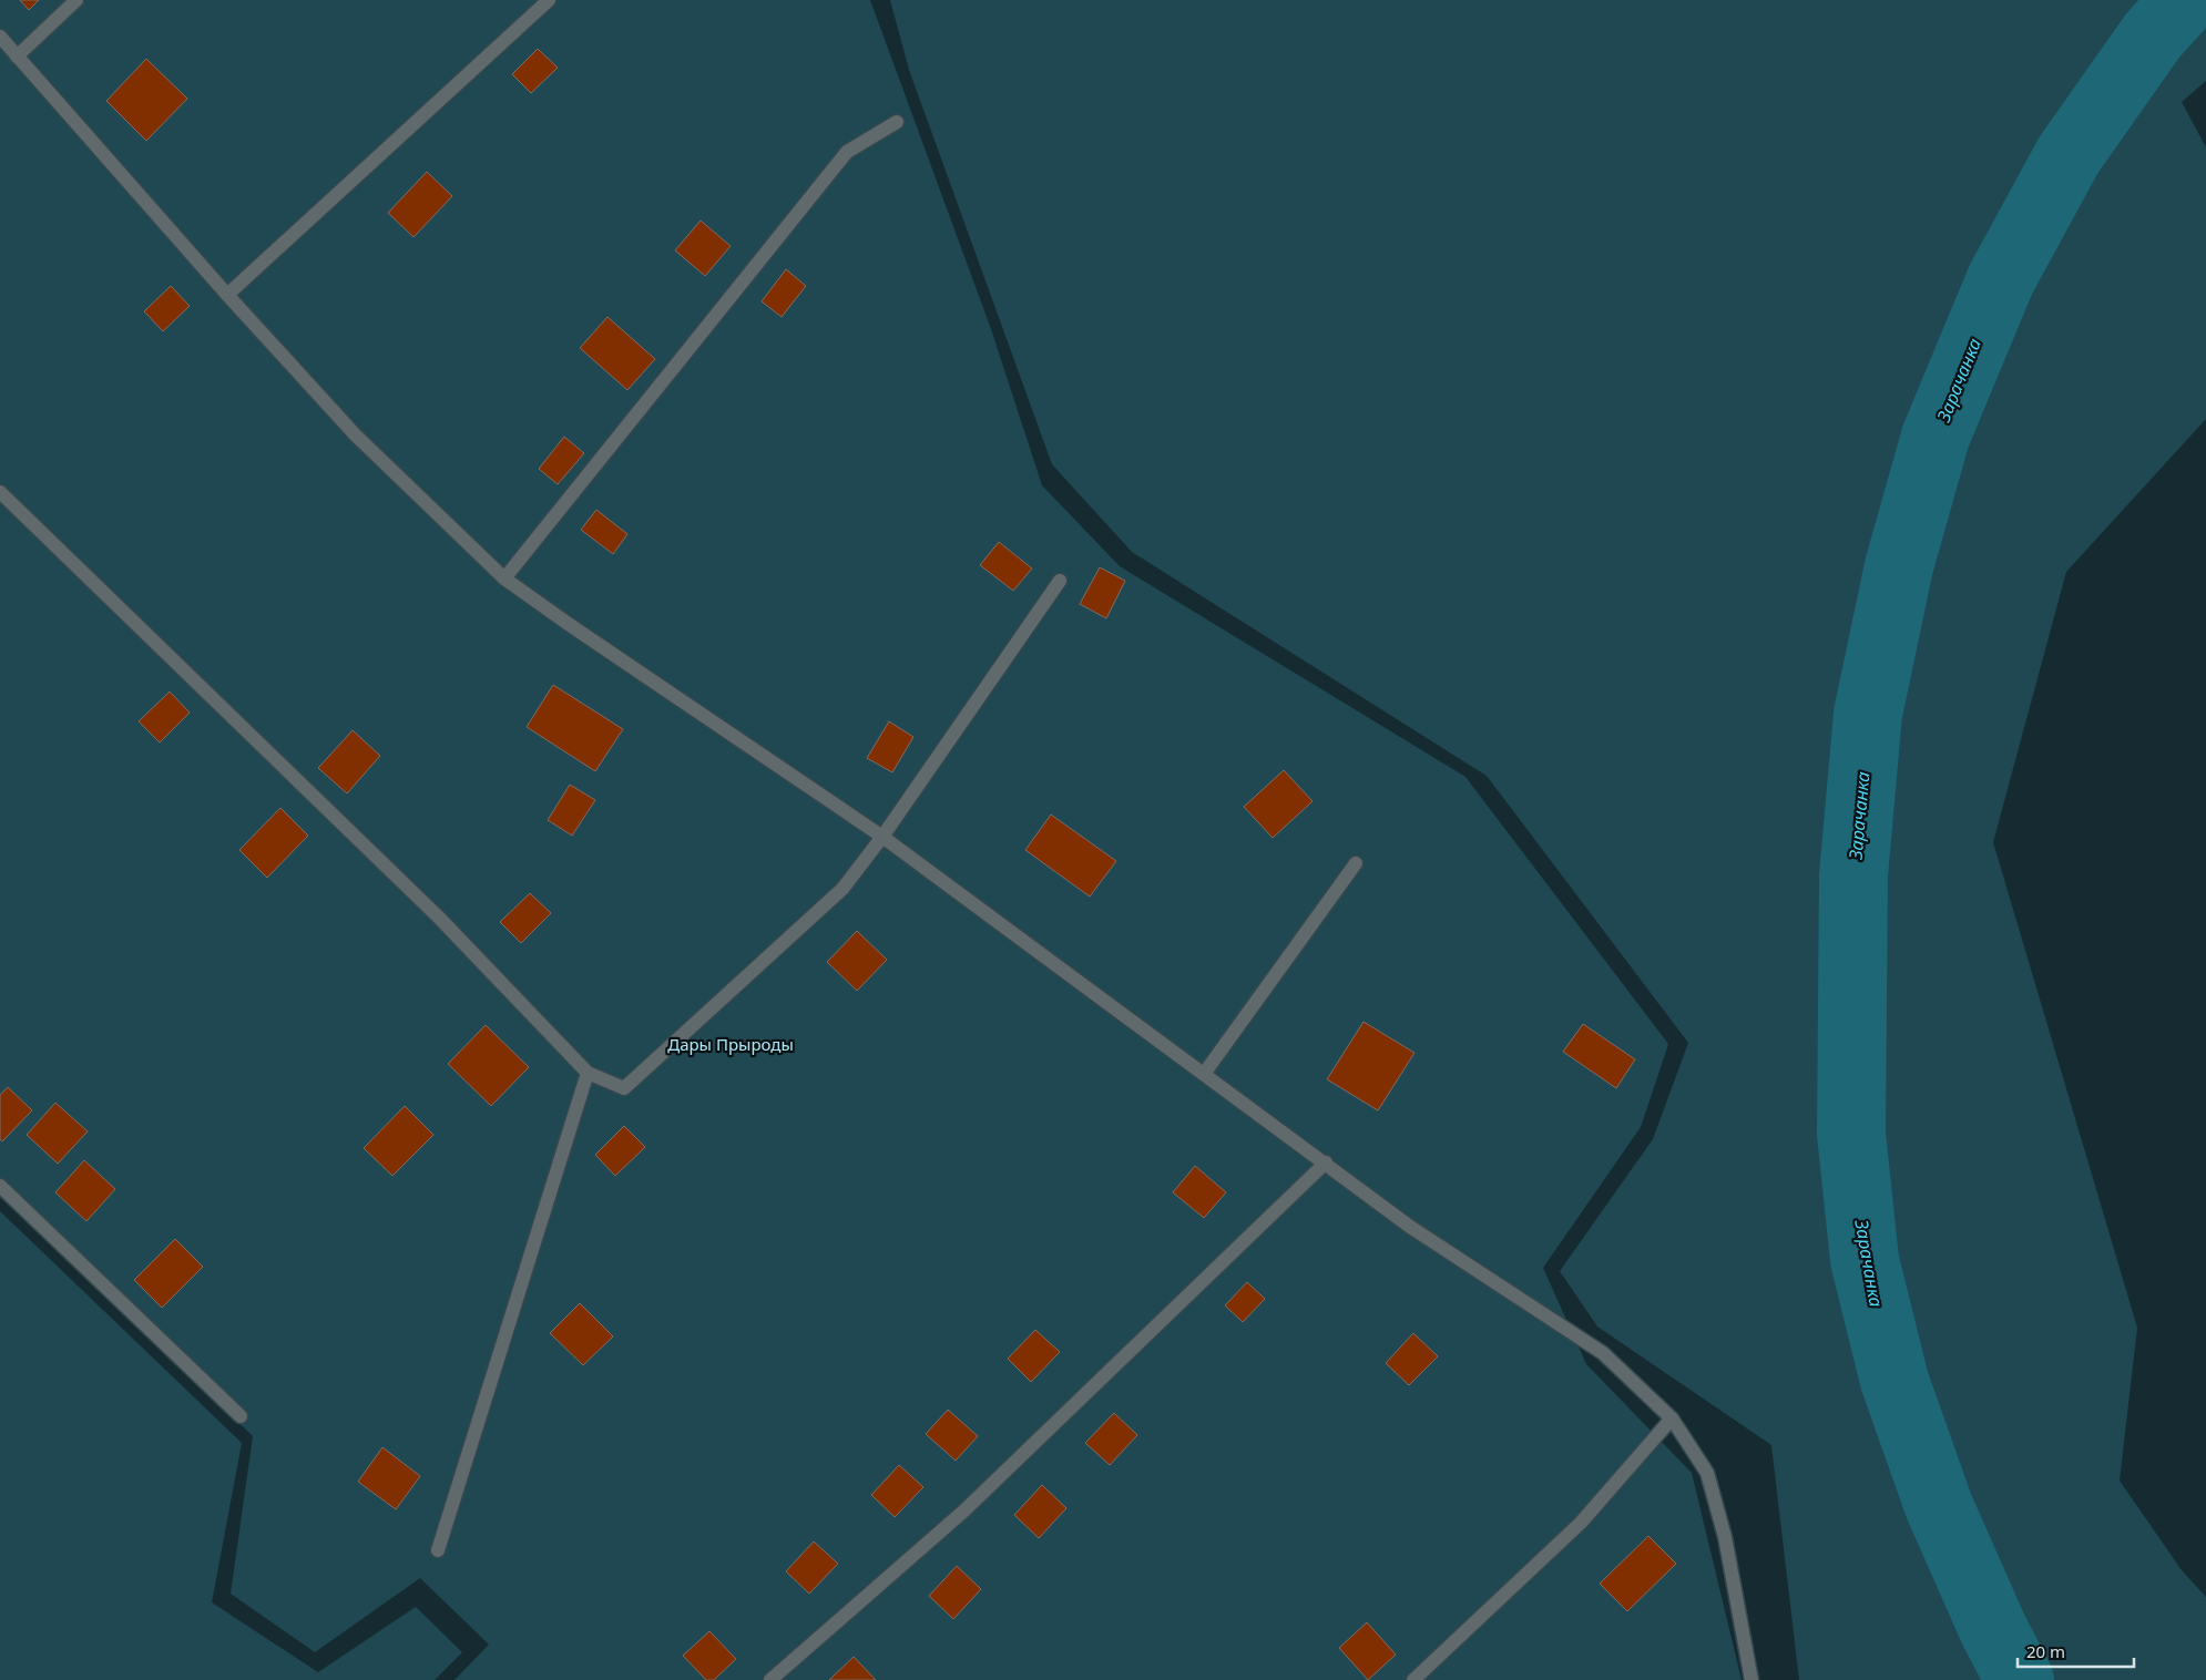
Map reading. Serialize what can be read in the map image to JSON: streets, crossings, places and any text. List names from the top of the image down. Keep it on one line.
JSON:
{"water":["Зарачанка"],"parks":["Дары Прыроды"],"scale_bar":"20 m"}
